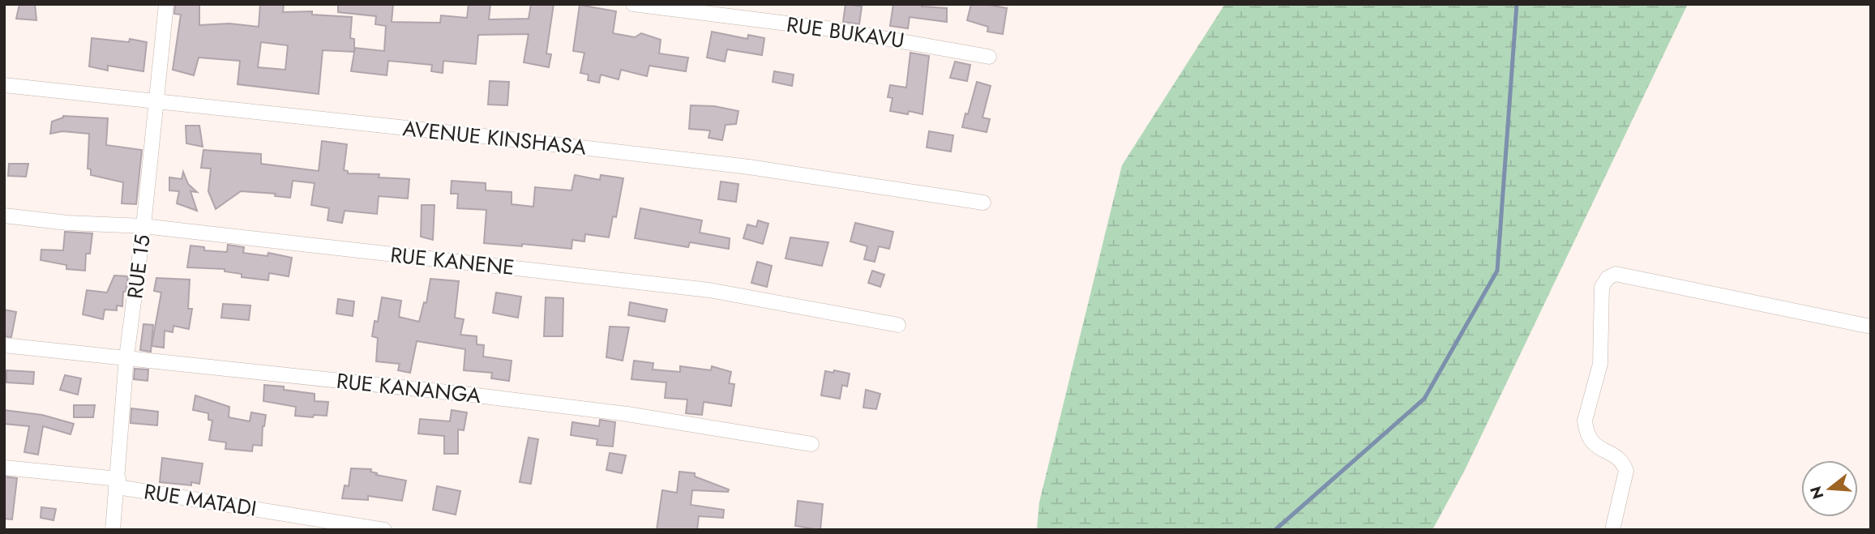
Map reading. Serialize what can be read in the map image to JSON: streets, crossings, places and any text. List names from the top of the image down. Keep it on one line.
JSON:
{"streets":{"street":["RUE BUKAVU","AVENUE KINSHASA","RUE KANENE","RUE 15","RUE KANANGA","RUE MATADI"]},"crossings":[["AVENUE KINSHASA","RUE 15"],["RUE KANENE","RUE 15"],["RUE 15","RUE KANANGA"],["RUE 15","RUE MATADI"]],"north":"left"}
